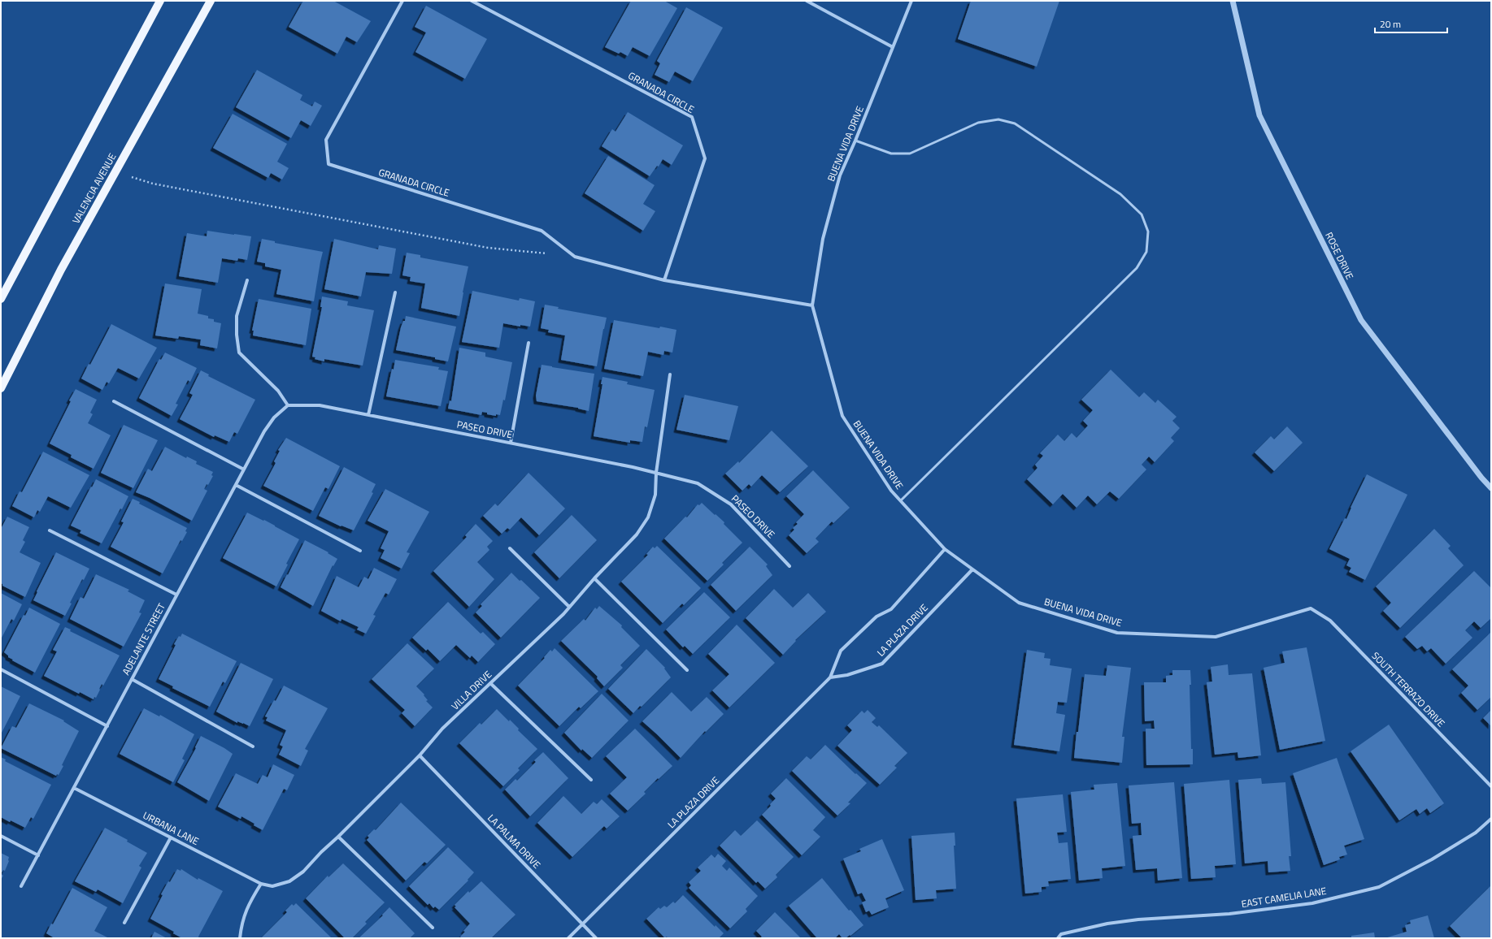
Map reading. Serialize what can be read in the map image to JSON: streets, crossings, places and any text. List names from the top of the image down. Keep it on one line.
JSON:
{"streets":{"main road":["VALENCIA AVENUE"],"street":["GRANADA CIRCLE","BUENA VIDA DRIVE","ROSE DRIVE","PASEO DRIVE","LA PLAZA DRIVE","ADELANTE STREET","SOUTH TERRAZO DRIVE","VILLA DRIVE","URBANA LANE","LA PALMA DRIVE","EAST CAMELIA LANE"]},"crossings":[["GRANADA CIRCLE","BUENA VIDA DRIVE"],["BUENA VIDA DRIVE","LA PLAZA DRIVE"],["BUENA VIDA DRIVE","SOUTH TERRAZO DRIVE"],["PASEO DRIVE","ADELANTE STREET"],["PASEO DRIVE","VILLA DRIVE"],["LA PLAZA DRIVE","LA PALMA DRIVE"],["ADELANTE STREET","URBANA LANE"],["VILLA DRIVE","URBANA LANE"],["VILLA DRIVE","LA PALMA DRIVE"]],"scale_bar":"20 m"}
